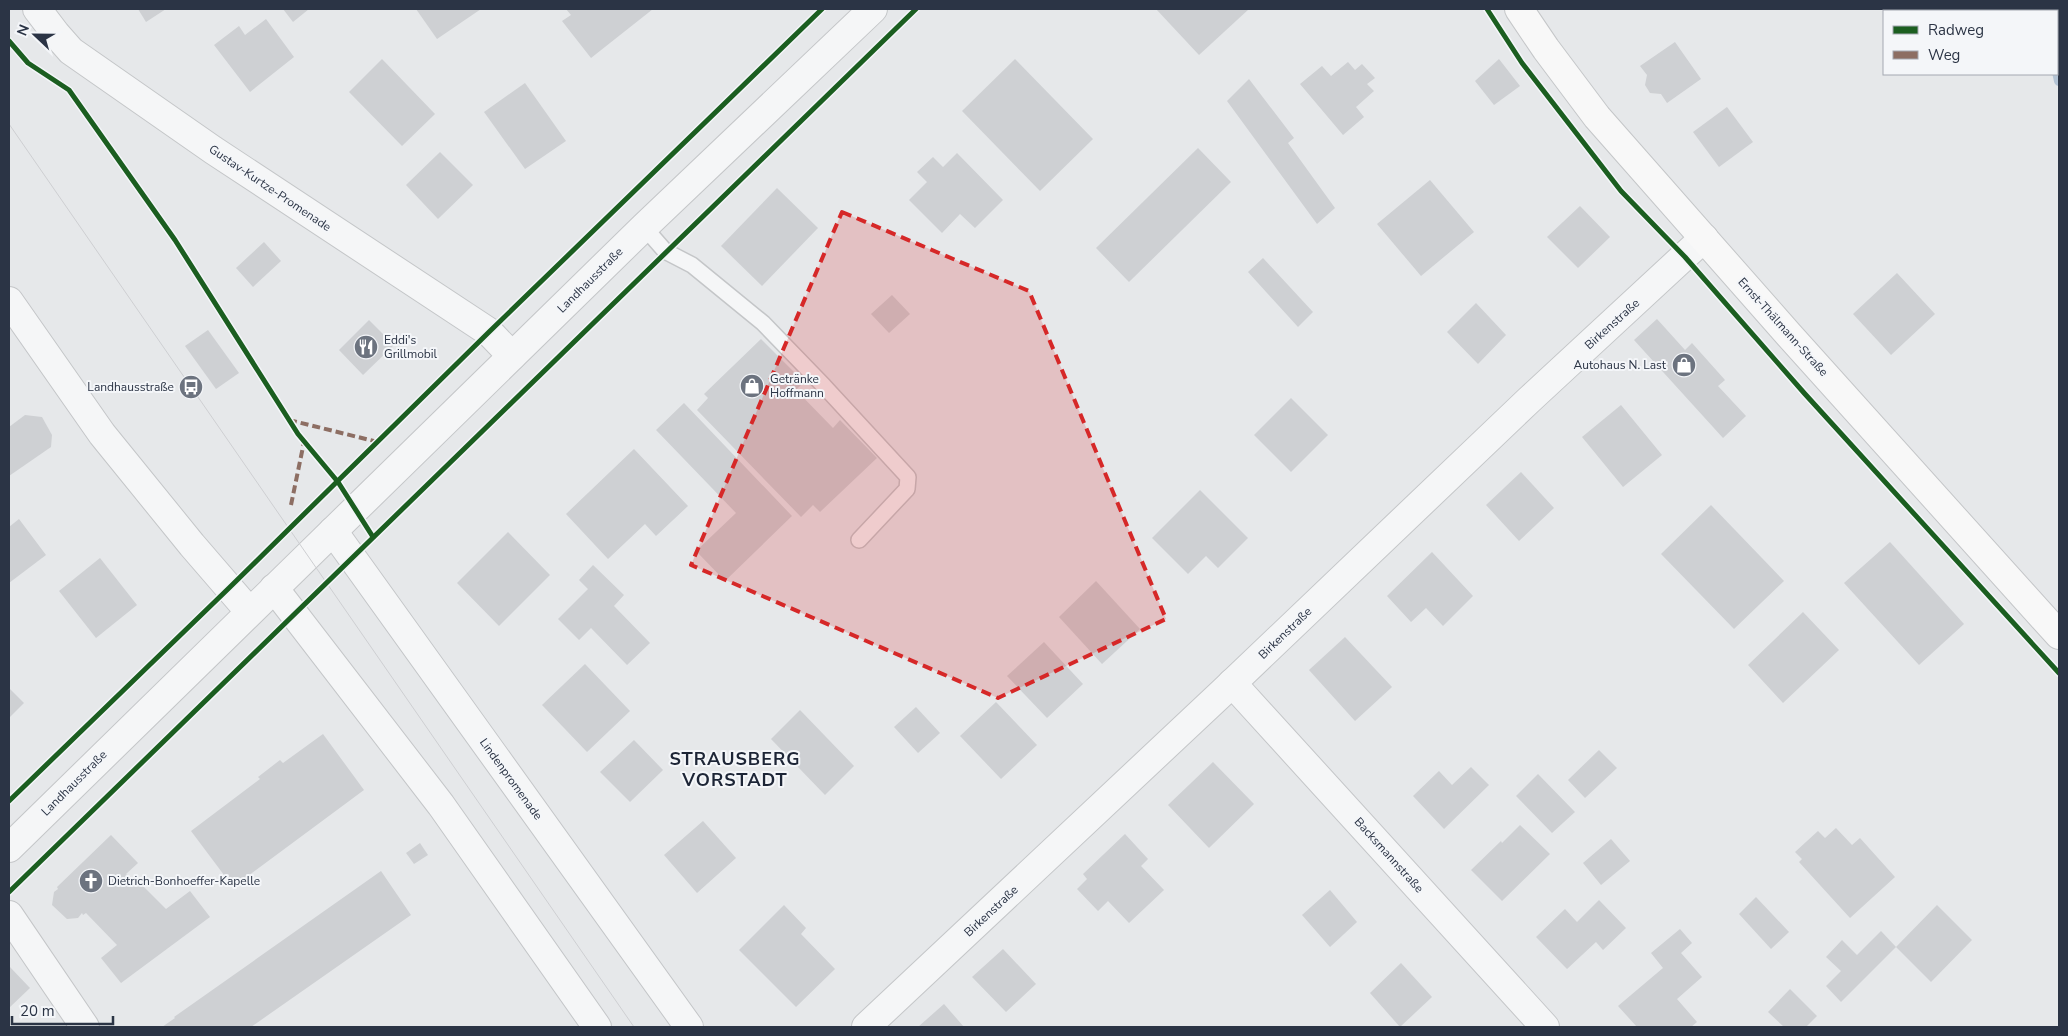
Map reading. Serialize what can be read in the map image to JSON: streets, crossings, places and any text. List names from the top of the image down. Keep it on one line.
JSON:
{"streets":{"main road":["Ernst-Thälmann-Straße"],"street":["Gustav-Kurtze-Promenade","Landhausstraße","Birkenstraße","Lindenpromenade","Backsmannstraße"]},"crossings":[["Gustav-Kurtze-Promenade","Landhausstraße"],["Landhausstraße","Lindenpromenade"],["Birkenstraße","Ernst-Thälmann-Straße"],["Birkenstraße","Backsmannstraße"]],"districts":["STRAUSBERG VORSTADT"],"places":{"restaurant":["Eddi's Grillmobil"],"shop":["Autohaus N. Last","Getränke Hoffmann"],"bus stop":["Landhausstraße"],"church":["Dietrich-Bonhoeffer-Kapelle"]},"legend":["Radweg","Weg"],"scale_bar":"20 m","north":"left"}
